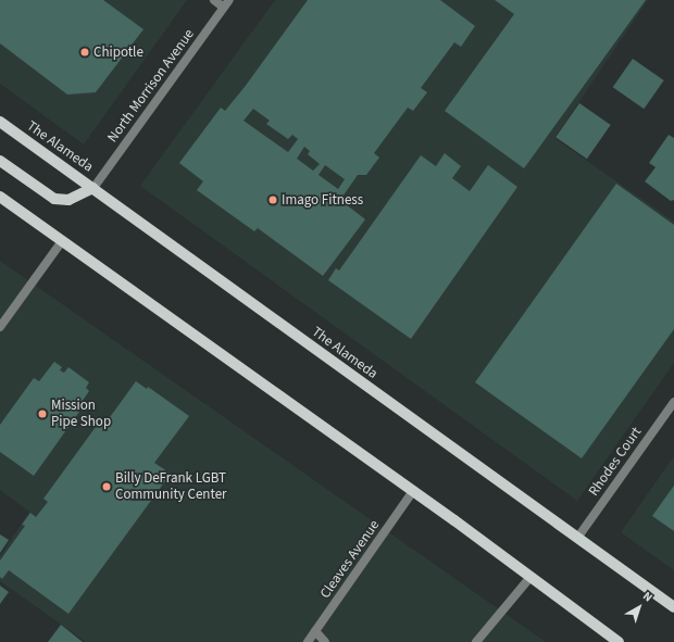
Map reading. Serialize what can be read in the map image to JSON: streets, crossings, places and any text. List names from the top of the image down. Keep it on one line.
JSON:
{"streets":{"main road":["The Alameda"],"street":["North Morrison Avenue","Rhodes Court","Cleaves Avenue"]},"crossings":[["North Morrison Avenue","The Alameda"],["The Alameda","Rhodes Court"]],"places":["Chipotle","Imago Fitness","Mission Pipe Shop","Billy DeFrank LGBT Community Center"],"north":"top right"}
